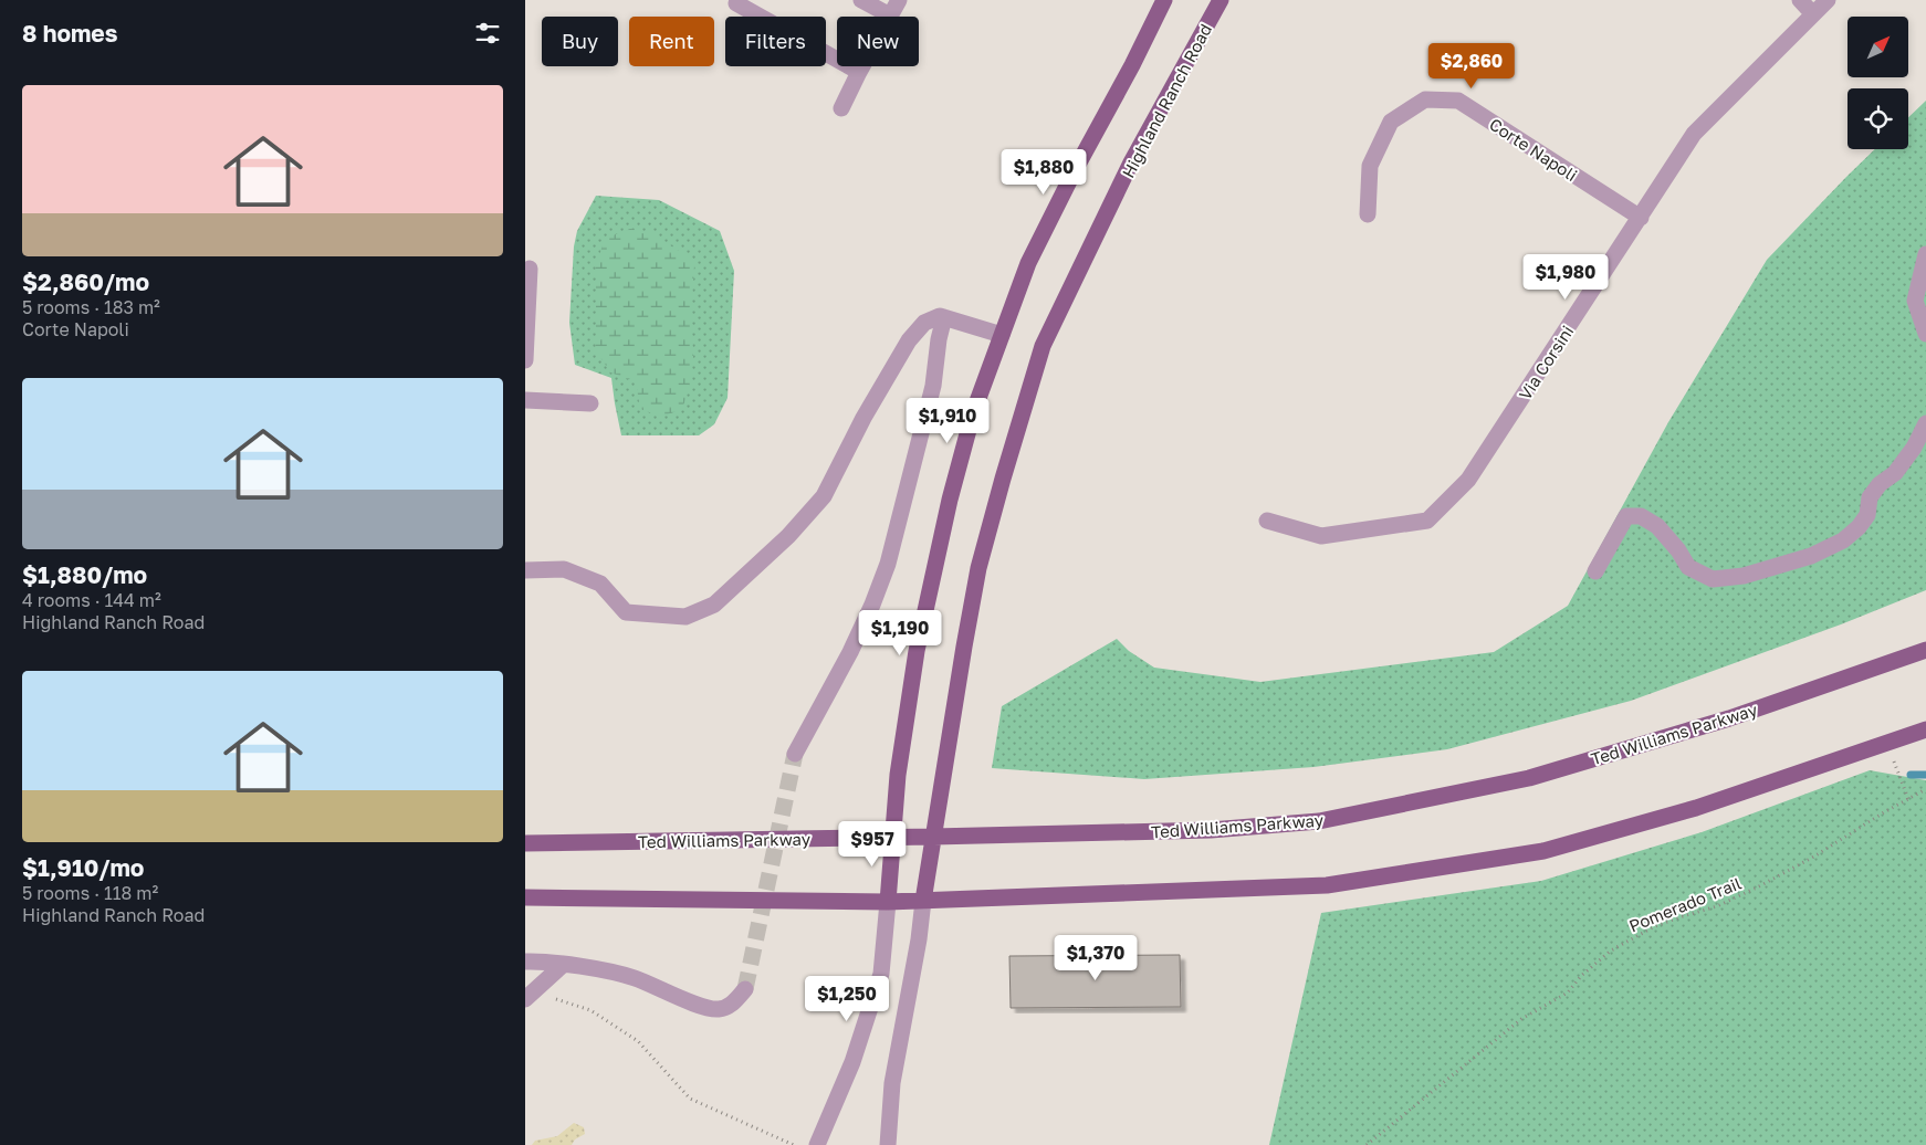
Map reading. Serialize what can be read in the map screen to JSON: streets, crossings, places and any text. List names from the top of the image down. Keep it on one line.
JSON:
{"streets":{"main road":["Highland Ranch Road","Ted Williams Parkway"],"street":["Corte Napoli","Via Corsini"],"path":["Pomerado Trail"]},"crossings":[["Highland Ranch Road","Ted Williams Parkway"],["Corte Napoli","Via Corsini"]],"north":"top right","page":{"heading":"8 homes","chip":["Buy","Rent","Filters","New"],"price":["$2,860","$1,880","$1,980","$1,910","$1,190","$957","$1,370","$1,250"],"list":[{"name":"$2,860/mo","note":"5 rooms · 183 m² · Corte Napoli"},{"name":"$1,880/mo","note":"4 rooms · 144 m² · Highland Ranch Road"},{"name":"$1,910/mo","note":"5 rooms · 118 m² · Highland Ranch Road"}]}}
